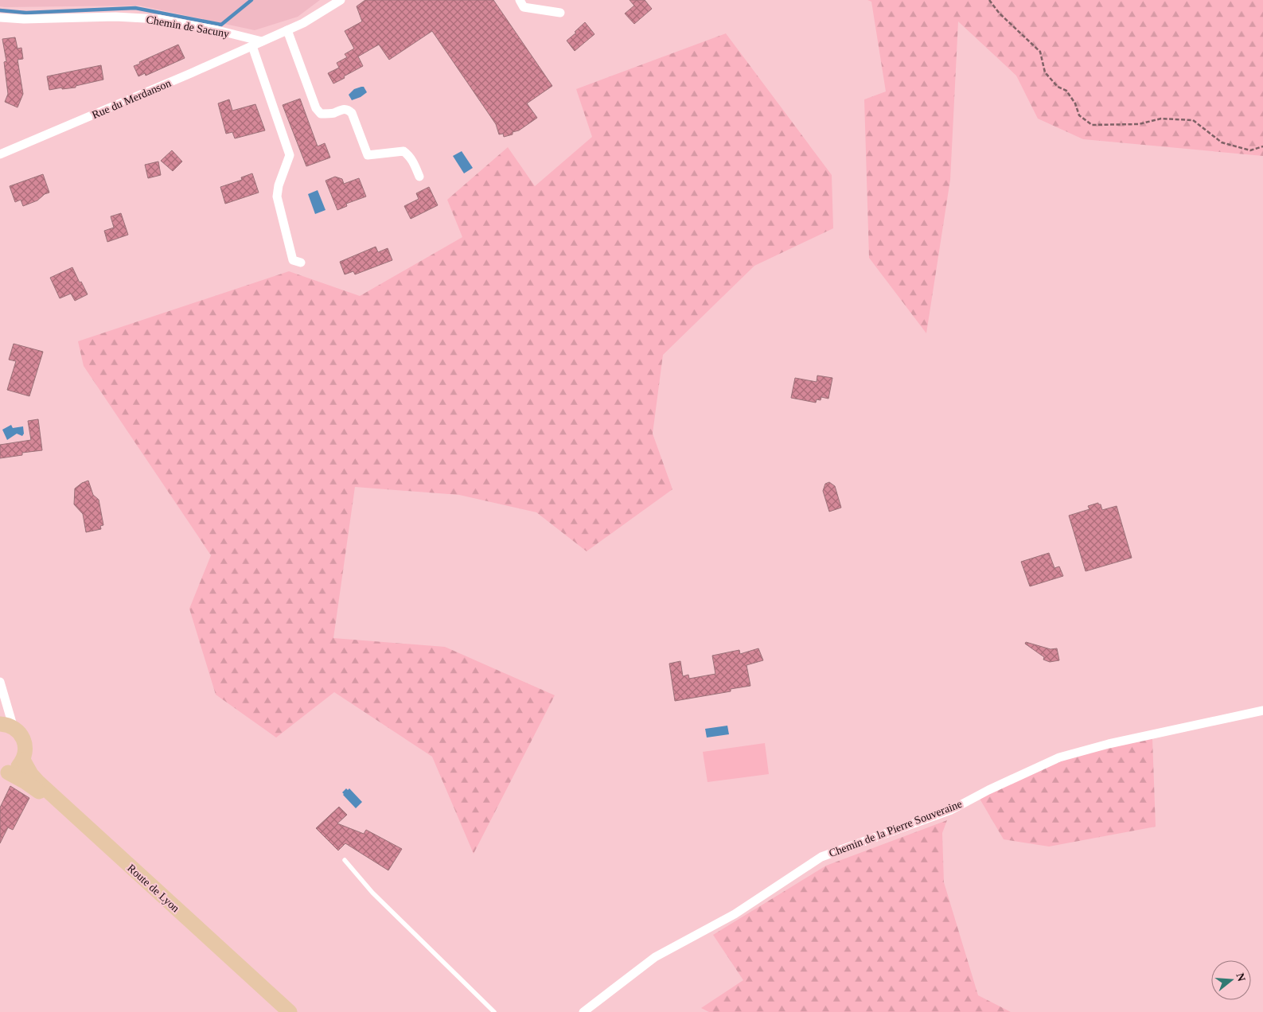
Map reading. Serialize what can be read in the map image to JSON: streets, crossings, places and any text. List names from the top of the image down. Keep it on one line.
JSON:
{"streets":{"main road":["Route de Lyon"],"street":["Chemin de Sacuny","Rue du Merdanson","Chemin de la Pierre Souveraine"]},"crossings":[["Chemin de Sacuny","Rue du Merdanson"]],"north":"right"}
